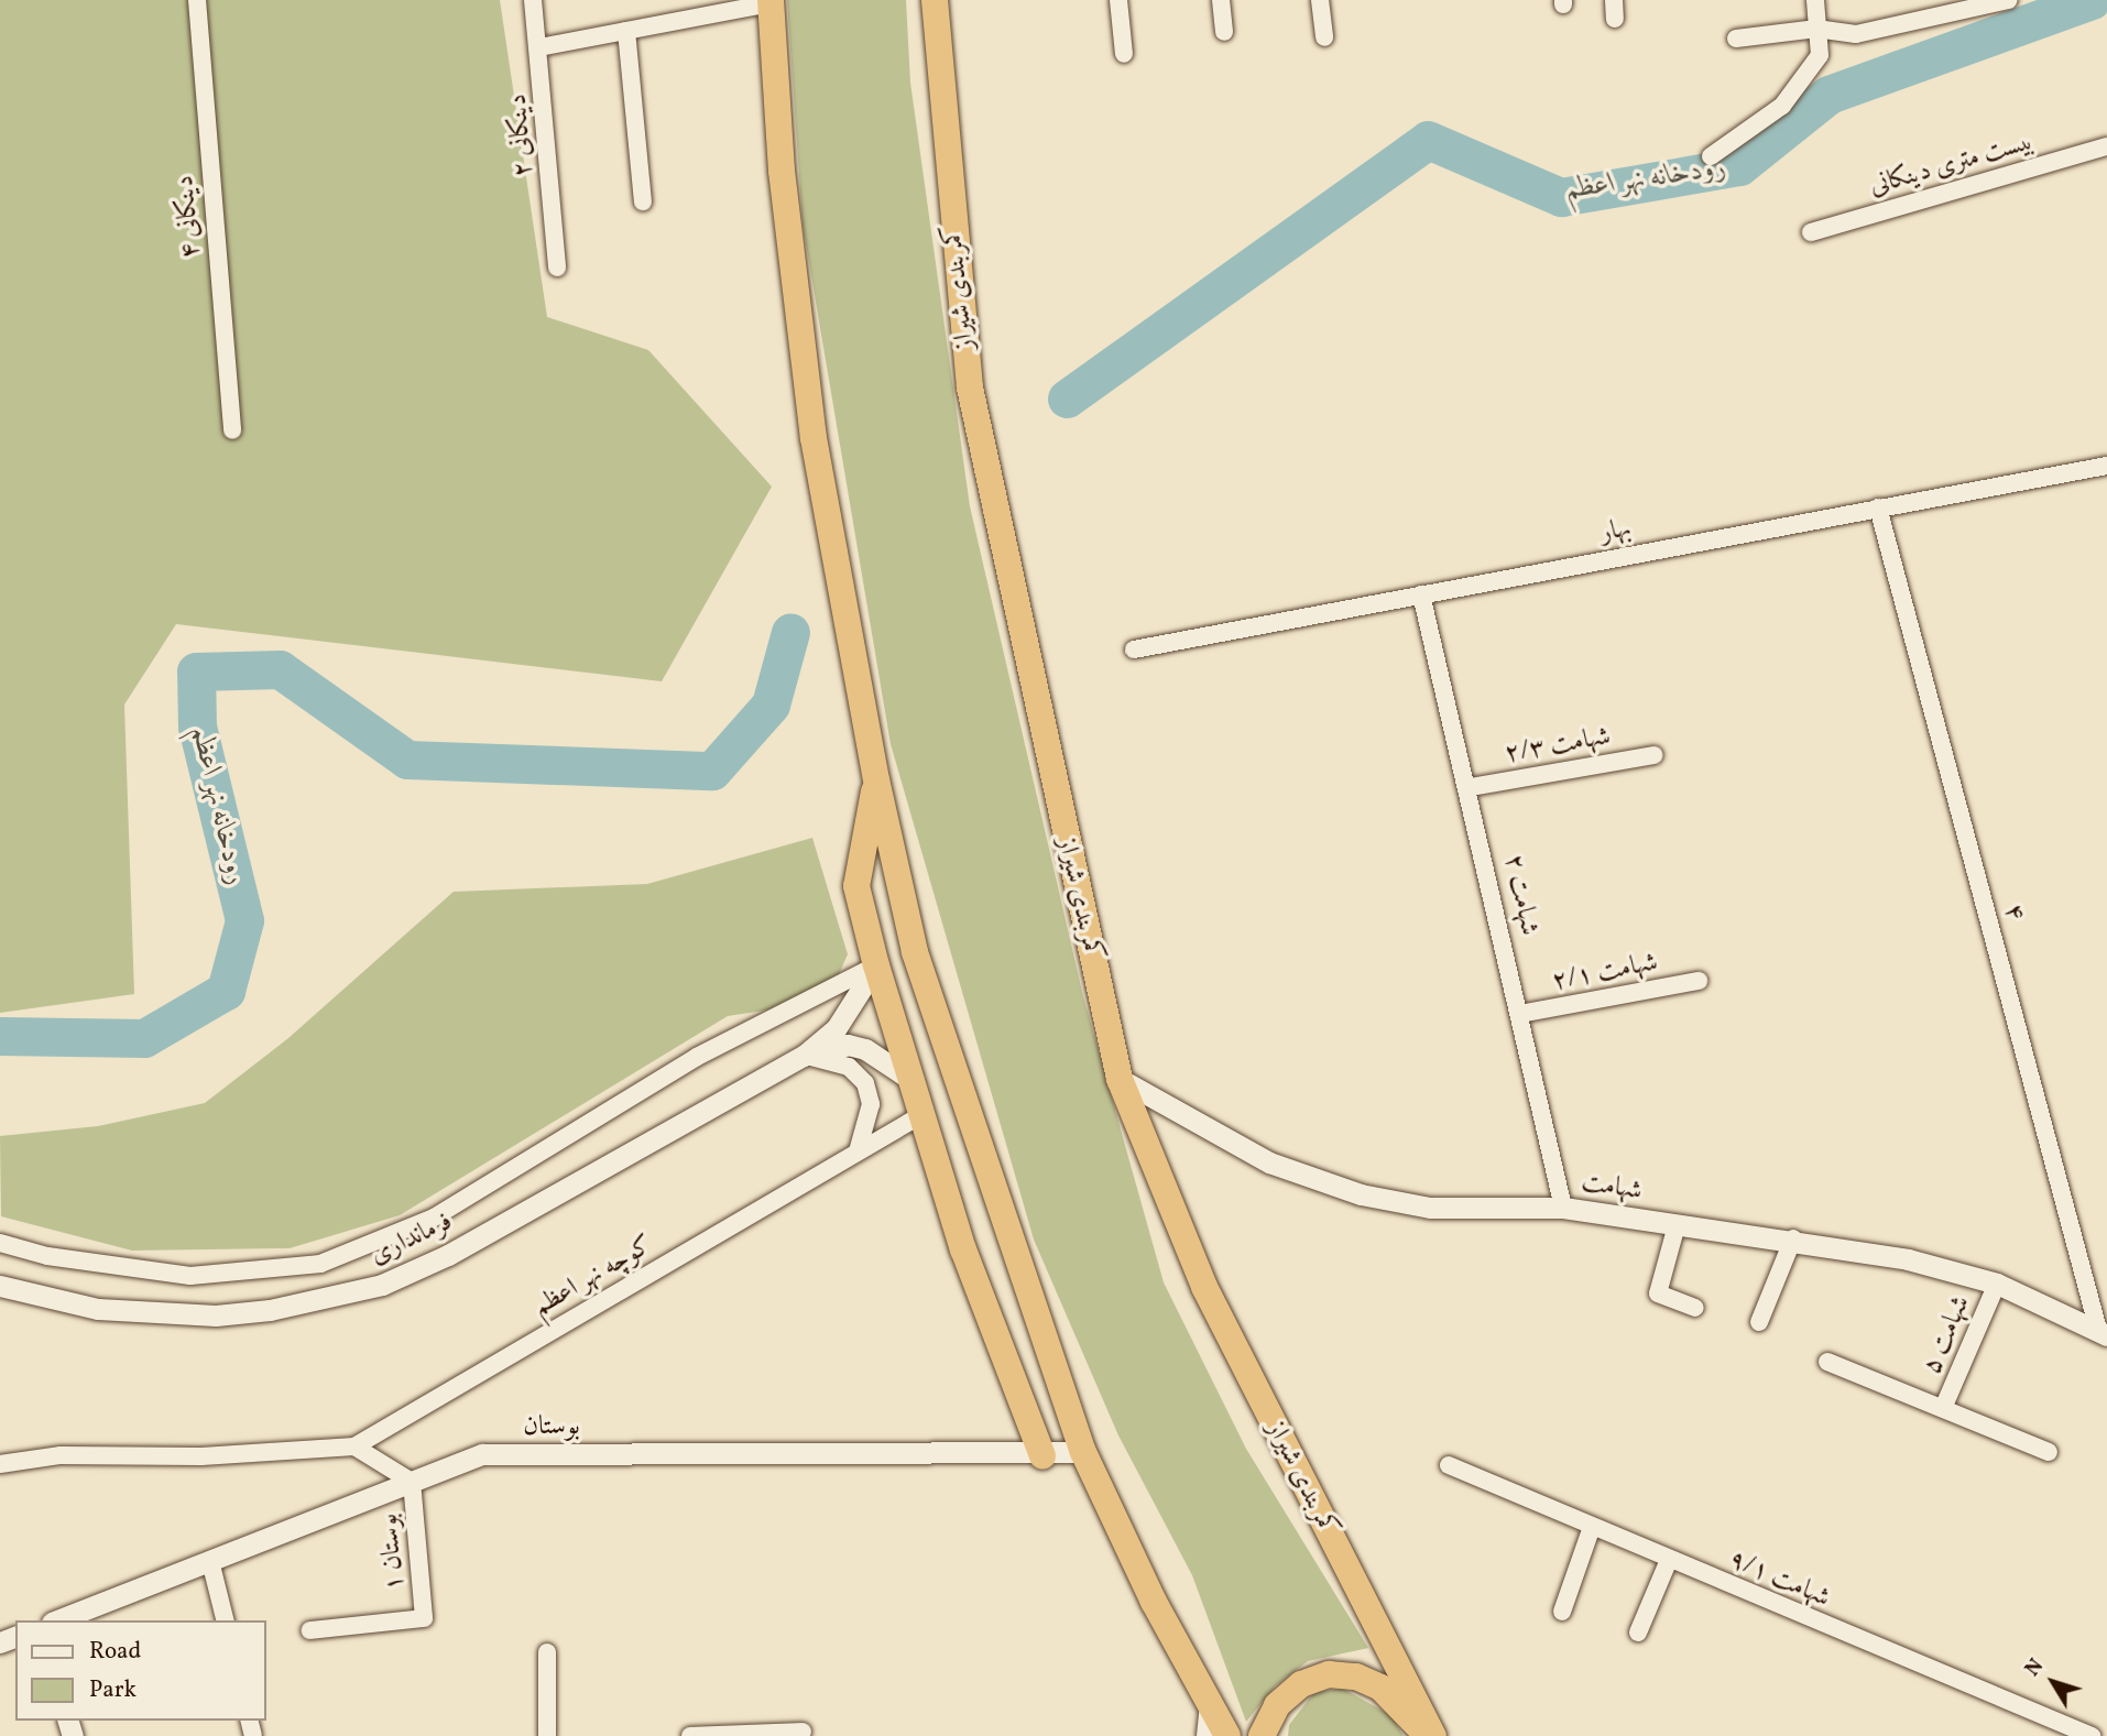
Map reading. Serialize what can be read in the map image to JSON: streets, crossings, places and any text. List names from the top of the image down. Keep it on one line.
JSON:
{"streets":{"highway":["کمربندی شیراز"],"street":["۲ دینکانی","بیست متری دینکانی","۴ دینکانی","بهار","۲/۳ شهامت","۲ شهامت","۴","۲/۱ شهامت","شهامت","فرمانداری","کوچه نهر اعظم","۵ شهامت","بوستان","۱ بوستان","۹/۱ شهامت"]},"crossings":[["کمربندی شیراز","شهامت"],["بهار","۲ شهامت"],["بهار","۴"],["۲/۳ شهامت","۲ شهامت"],["۲ شهامت","۲/۱ شهامت"],["۲ شهامت","شهامت"],["۴","شهامت"],["شهامت","۵ شهامت"],["بوستان","۱ بوستان"]],"water":["رودخانه نهر اعظم"],"legend":["Road","Park"],"north":"top left"}
